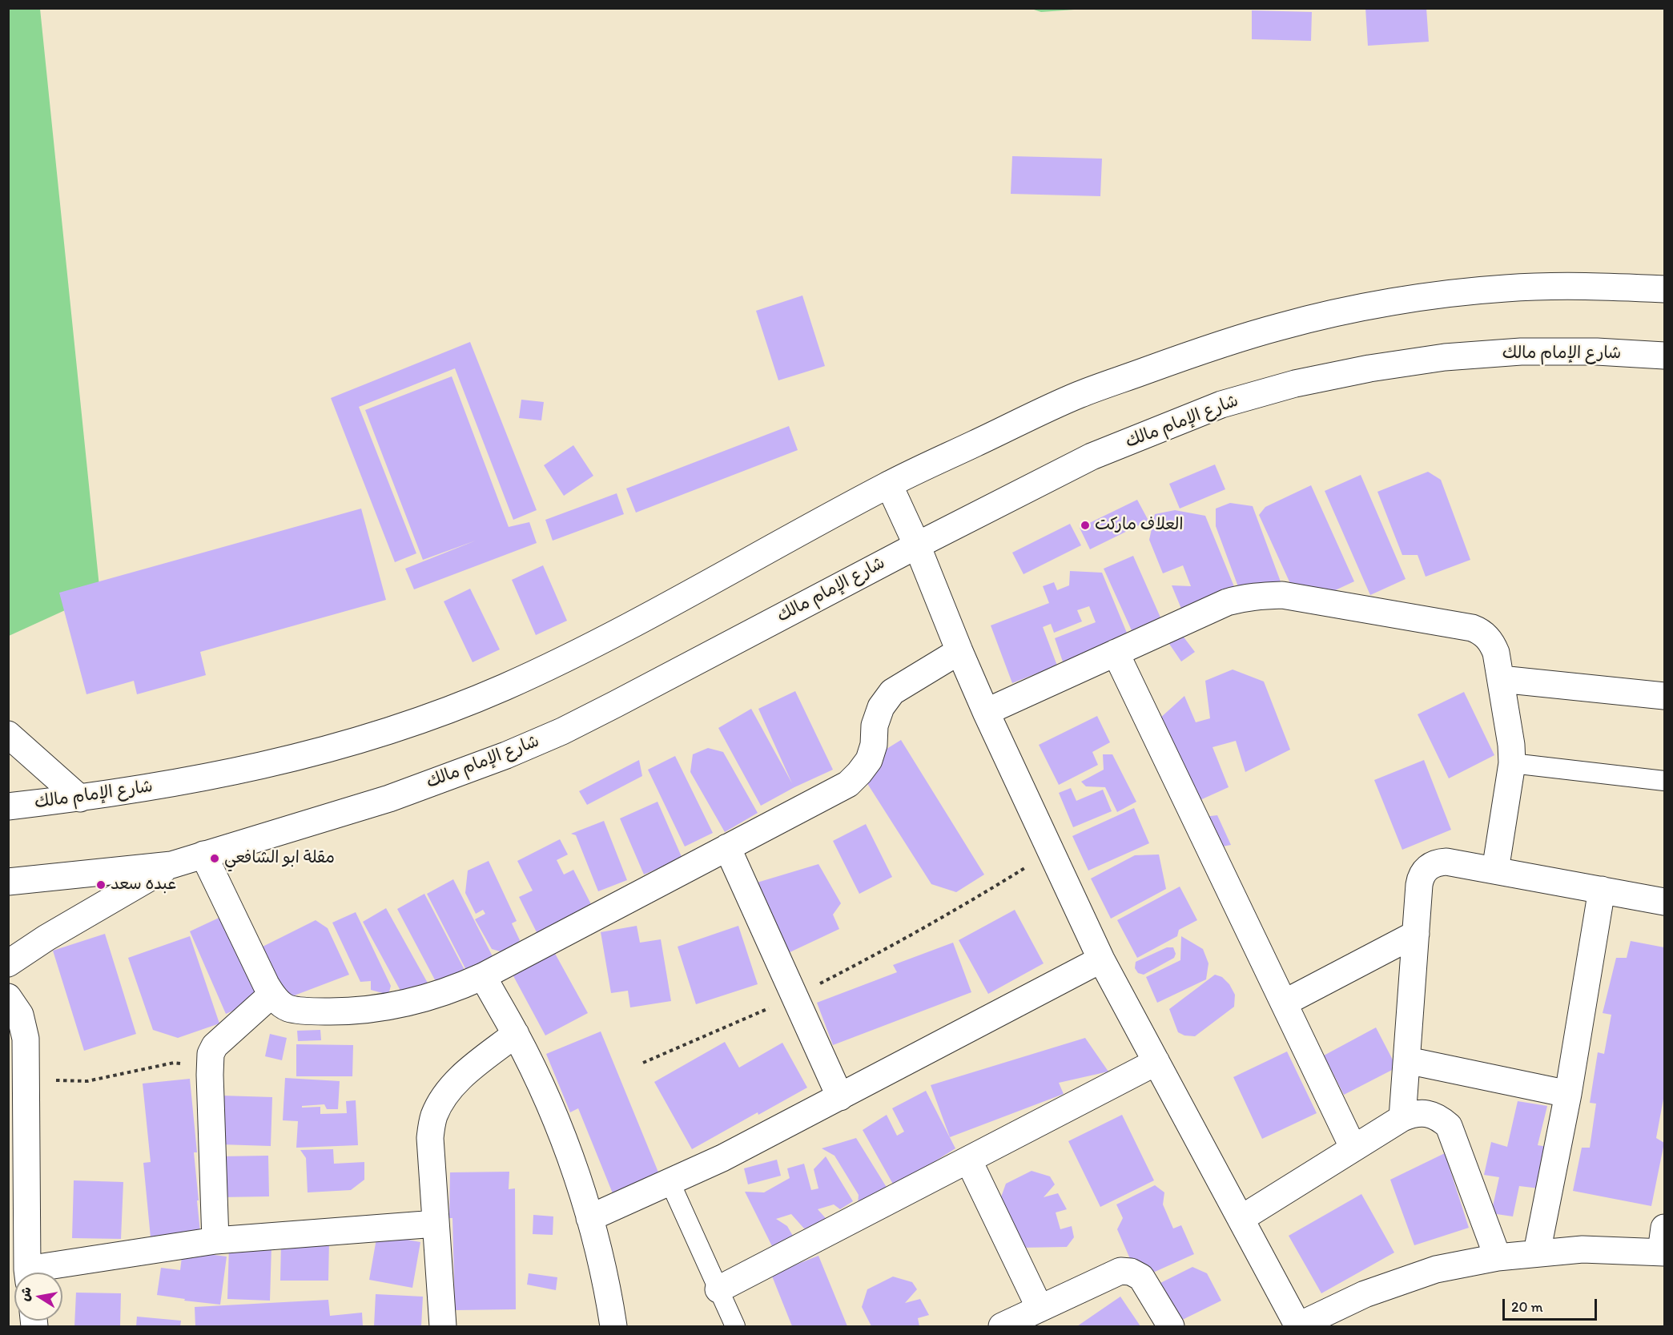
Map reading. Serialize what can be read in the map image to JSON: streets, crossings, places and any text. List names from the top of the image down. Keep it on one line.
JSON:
{"streets":{"street":["شارع الإمام مالك"]},"places":["العلاف ماركت","مقلة ابو الشافعي","عبده سعد"],"scale_bar":"20 m","north":"left"}
